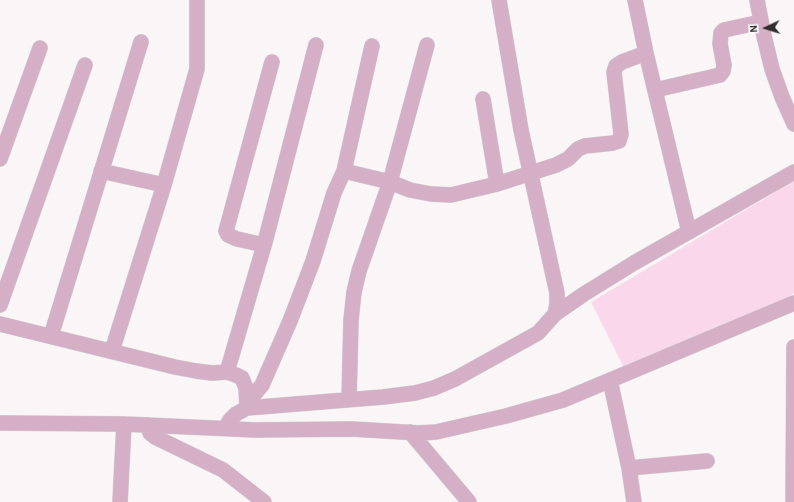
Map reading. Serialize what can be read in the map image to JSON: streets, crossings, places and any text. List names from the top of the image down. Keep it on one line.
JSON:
{"north":"left"}
